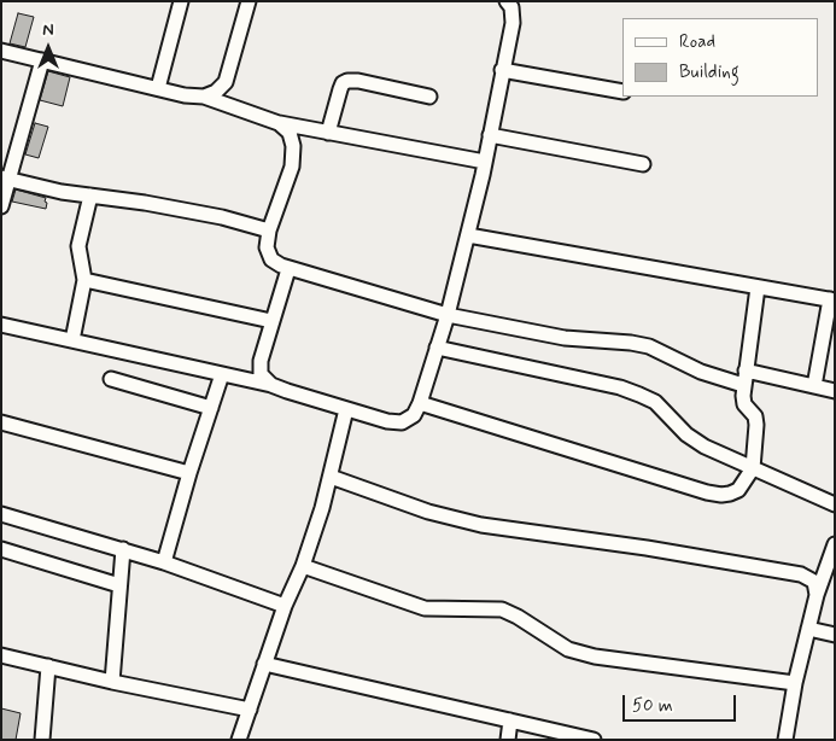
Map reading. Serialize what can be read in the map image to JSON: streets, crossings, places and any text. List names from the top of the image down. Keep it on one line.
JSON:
{"legend":["Road","Building"],"scale_bar":"50 m","north":"top"}
